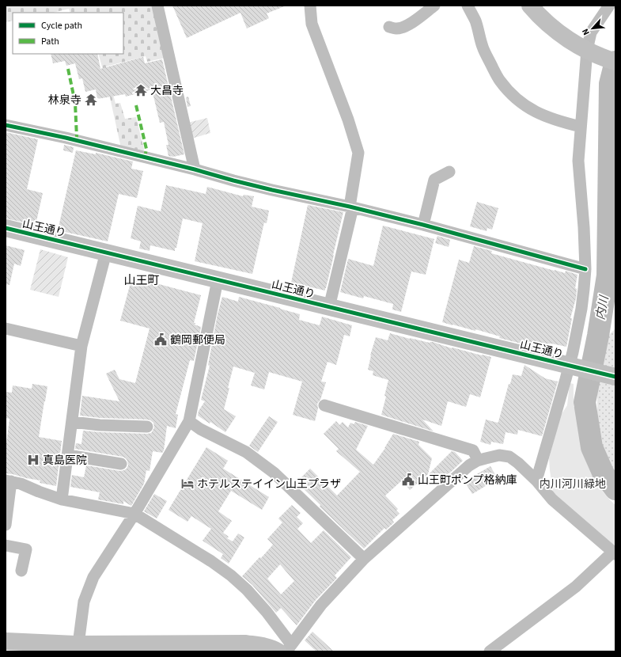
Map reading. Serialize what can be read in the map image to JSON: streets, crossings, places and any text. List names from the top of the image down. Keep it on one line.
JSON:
{"streets":{"street":["山王通り"]},"districts":["山王町"],"water":["内川"],"parks":["内川河川緑地"],"places":{"temple":["大昌寺","林泉寺"],"public building":["鶴岡郵便局","山王町ポンプ格納庫"],"hospital":["真島医院"],"hotel":["ホテルステイイン山王プラザ"]},"legend":["Cycle path","Path"],"north":"bottom left"}
